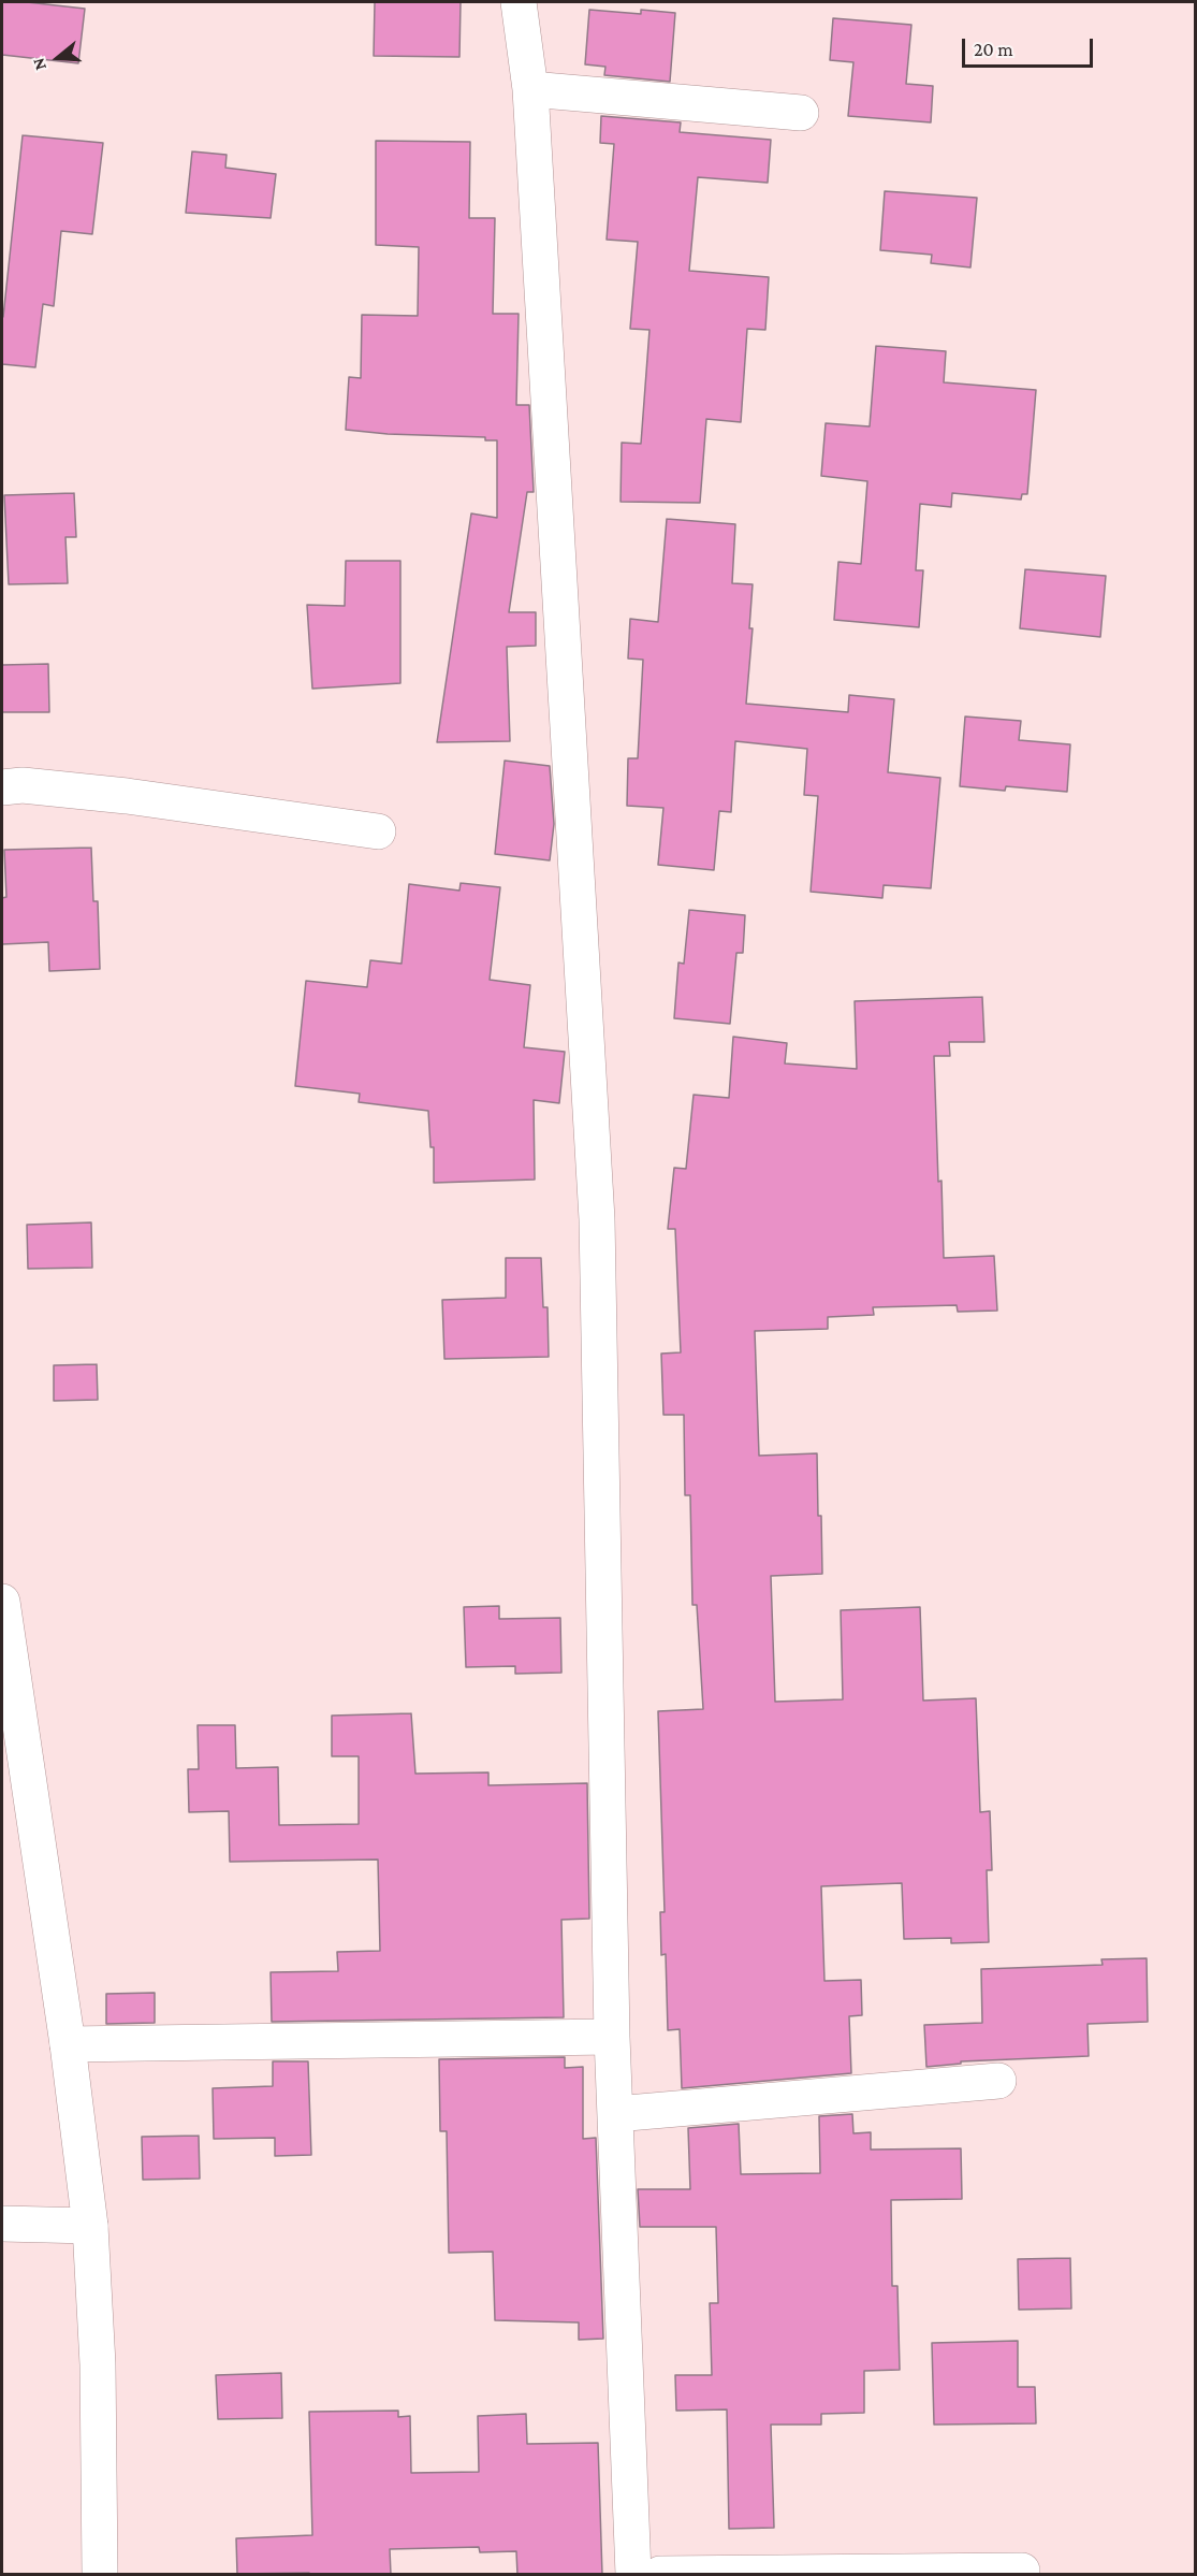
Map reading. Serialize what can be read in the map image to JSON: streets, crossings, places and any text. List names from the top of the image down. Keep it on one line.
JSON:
{"scale_bar":"20 m","north":"left"}
